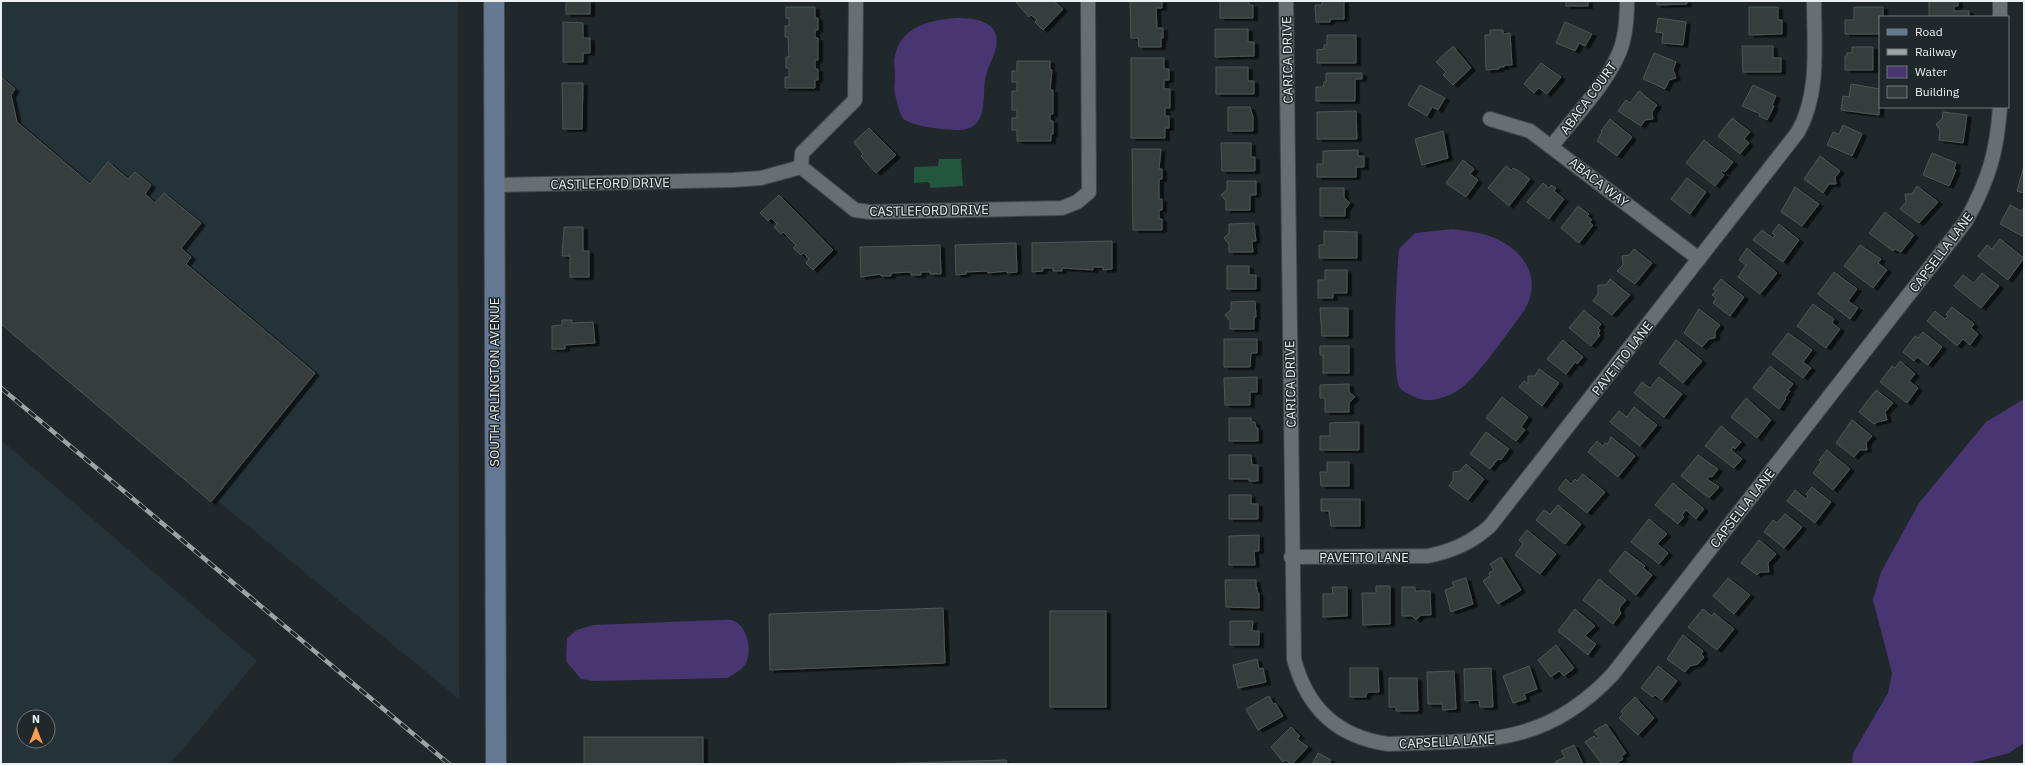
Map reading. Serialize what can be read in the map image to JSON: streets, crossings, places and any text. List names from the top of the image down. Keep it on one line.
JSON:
{"streets":{"main road":["SOUTH ARLINGTON AVENUE"],"street":["CARICA DRIVE","ABACA COURT","ABACA WAY","CASTLEFORD DRIVE","CAPSELLA LANE","PAVETTO LANE"]},"crossings":[["CARICA DRIVE","CAPSELLA LANE"],["CARICA DRIVE","PAVETTO LANE"],["ABACA COURT","ABACA WAY"],["ABACA WAY","PAVETTO LANE"],["CASTLEFORD DRIVE","SOUTH ARLINGTON AVENUE"]],"legend":["Road","Railway","Water","Building"],"north":"top"}
